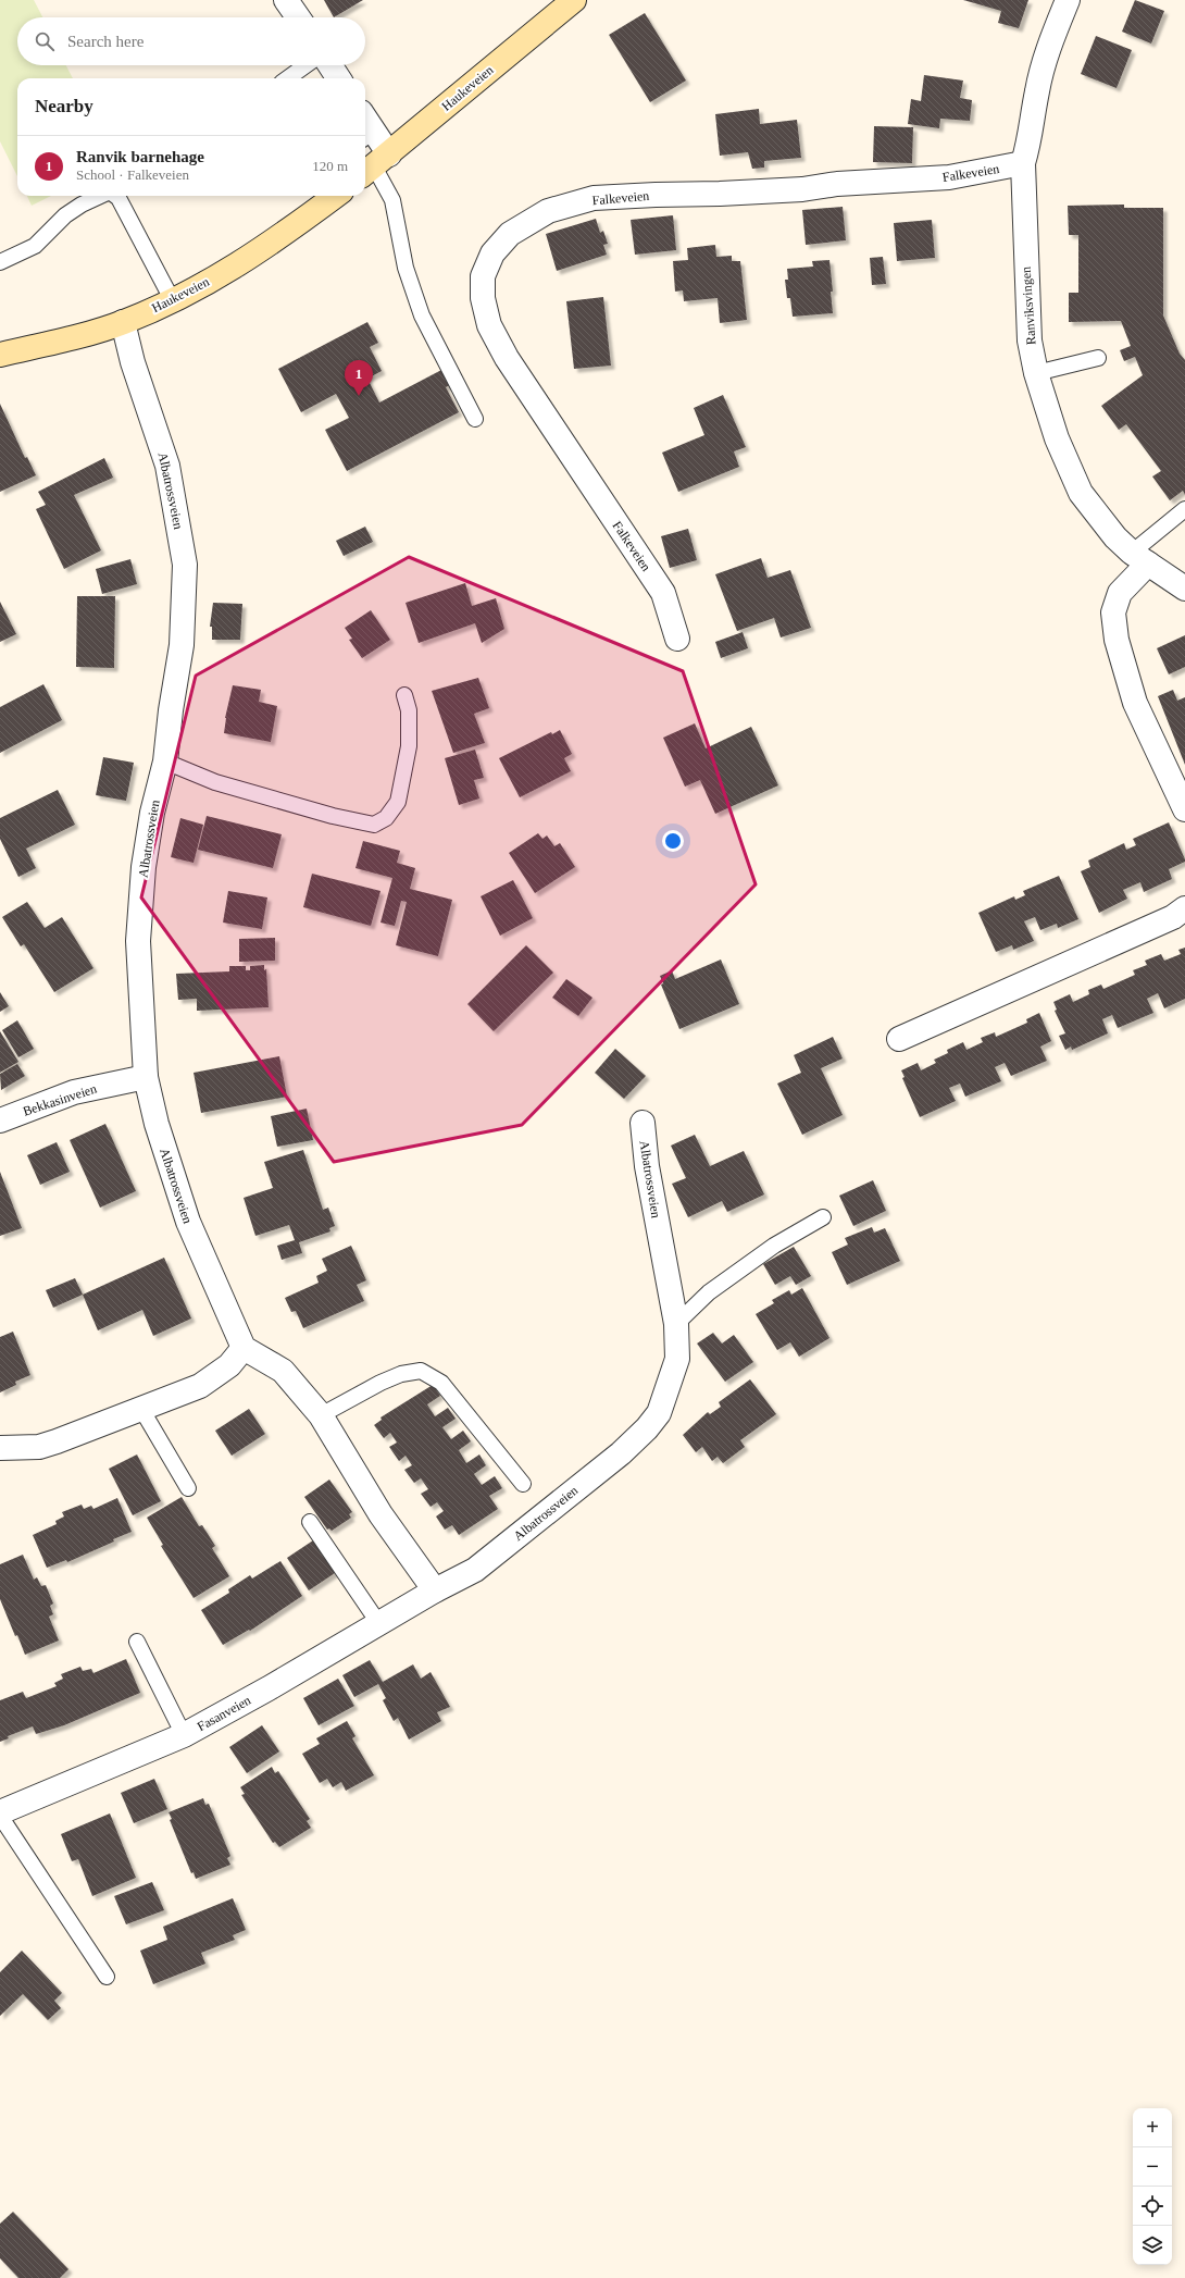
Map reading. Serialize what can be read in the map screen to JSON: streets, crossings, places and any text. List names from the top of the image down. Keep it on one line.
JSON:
{"streets":{"street":["Haukeveien","Falkeveien","Ranviksvingen","Albatrossveien","Bekkasinveien","Fasanveien"]},"crossings":[["Haukeveien","Albatrossveien"],["Falkeveien","Ranviksvingen"],["Albatrossveien","Bekkasinveien"],["Albatrossveien","Fasanveien"]],"page":{"search":"Search here","heading":"Nearby","list":[{"mark":"1","name":"Ranvik barnehage","note":"School · Falkeveien","value":"120 m"}],"pins":"1","map_buttons":["+","−"]}}
